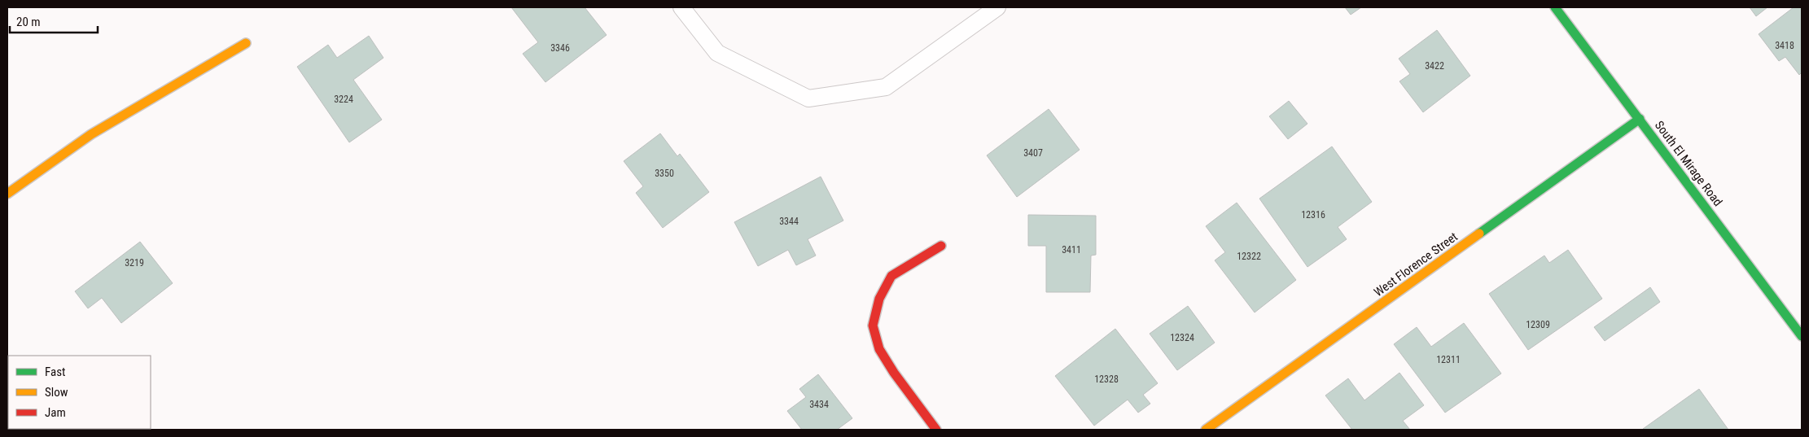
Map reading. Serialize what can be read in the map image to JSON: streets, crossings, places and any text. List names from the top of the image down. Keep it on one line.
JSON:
{"streets":{"street":["South El Mirage Road","West Florence Street"]},"crossings":[["South El Mirage Road","West Florence Street"]],"house_numbers":["3418","3346","3422","3224","3407","3350","12316","3344","3411","12322","3219","12309","12324","12311","12328","3434"],"legend":["Fast","Slow","Jam"],"scale_bar":"20 m"}
